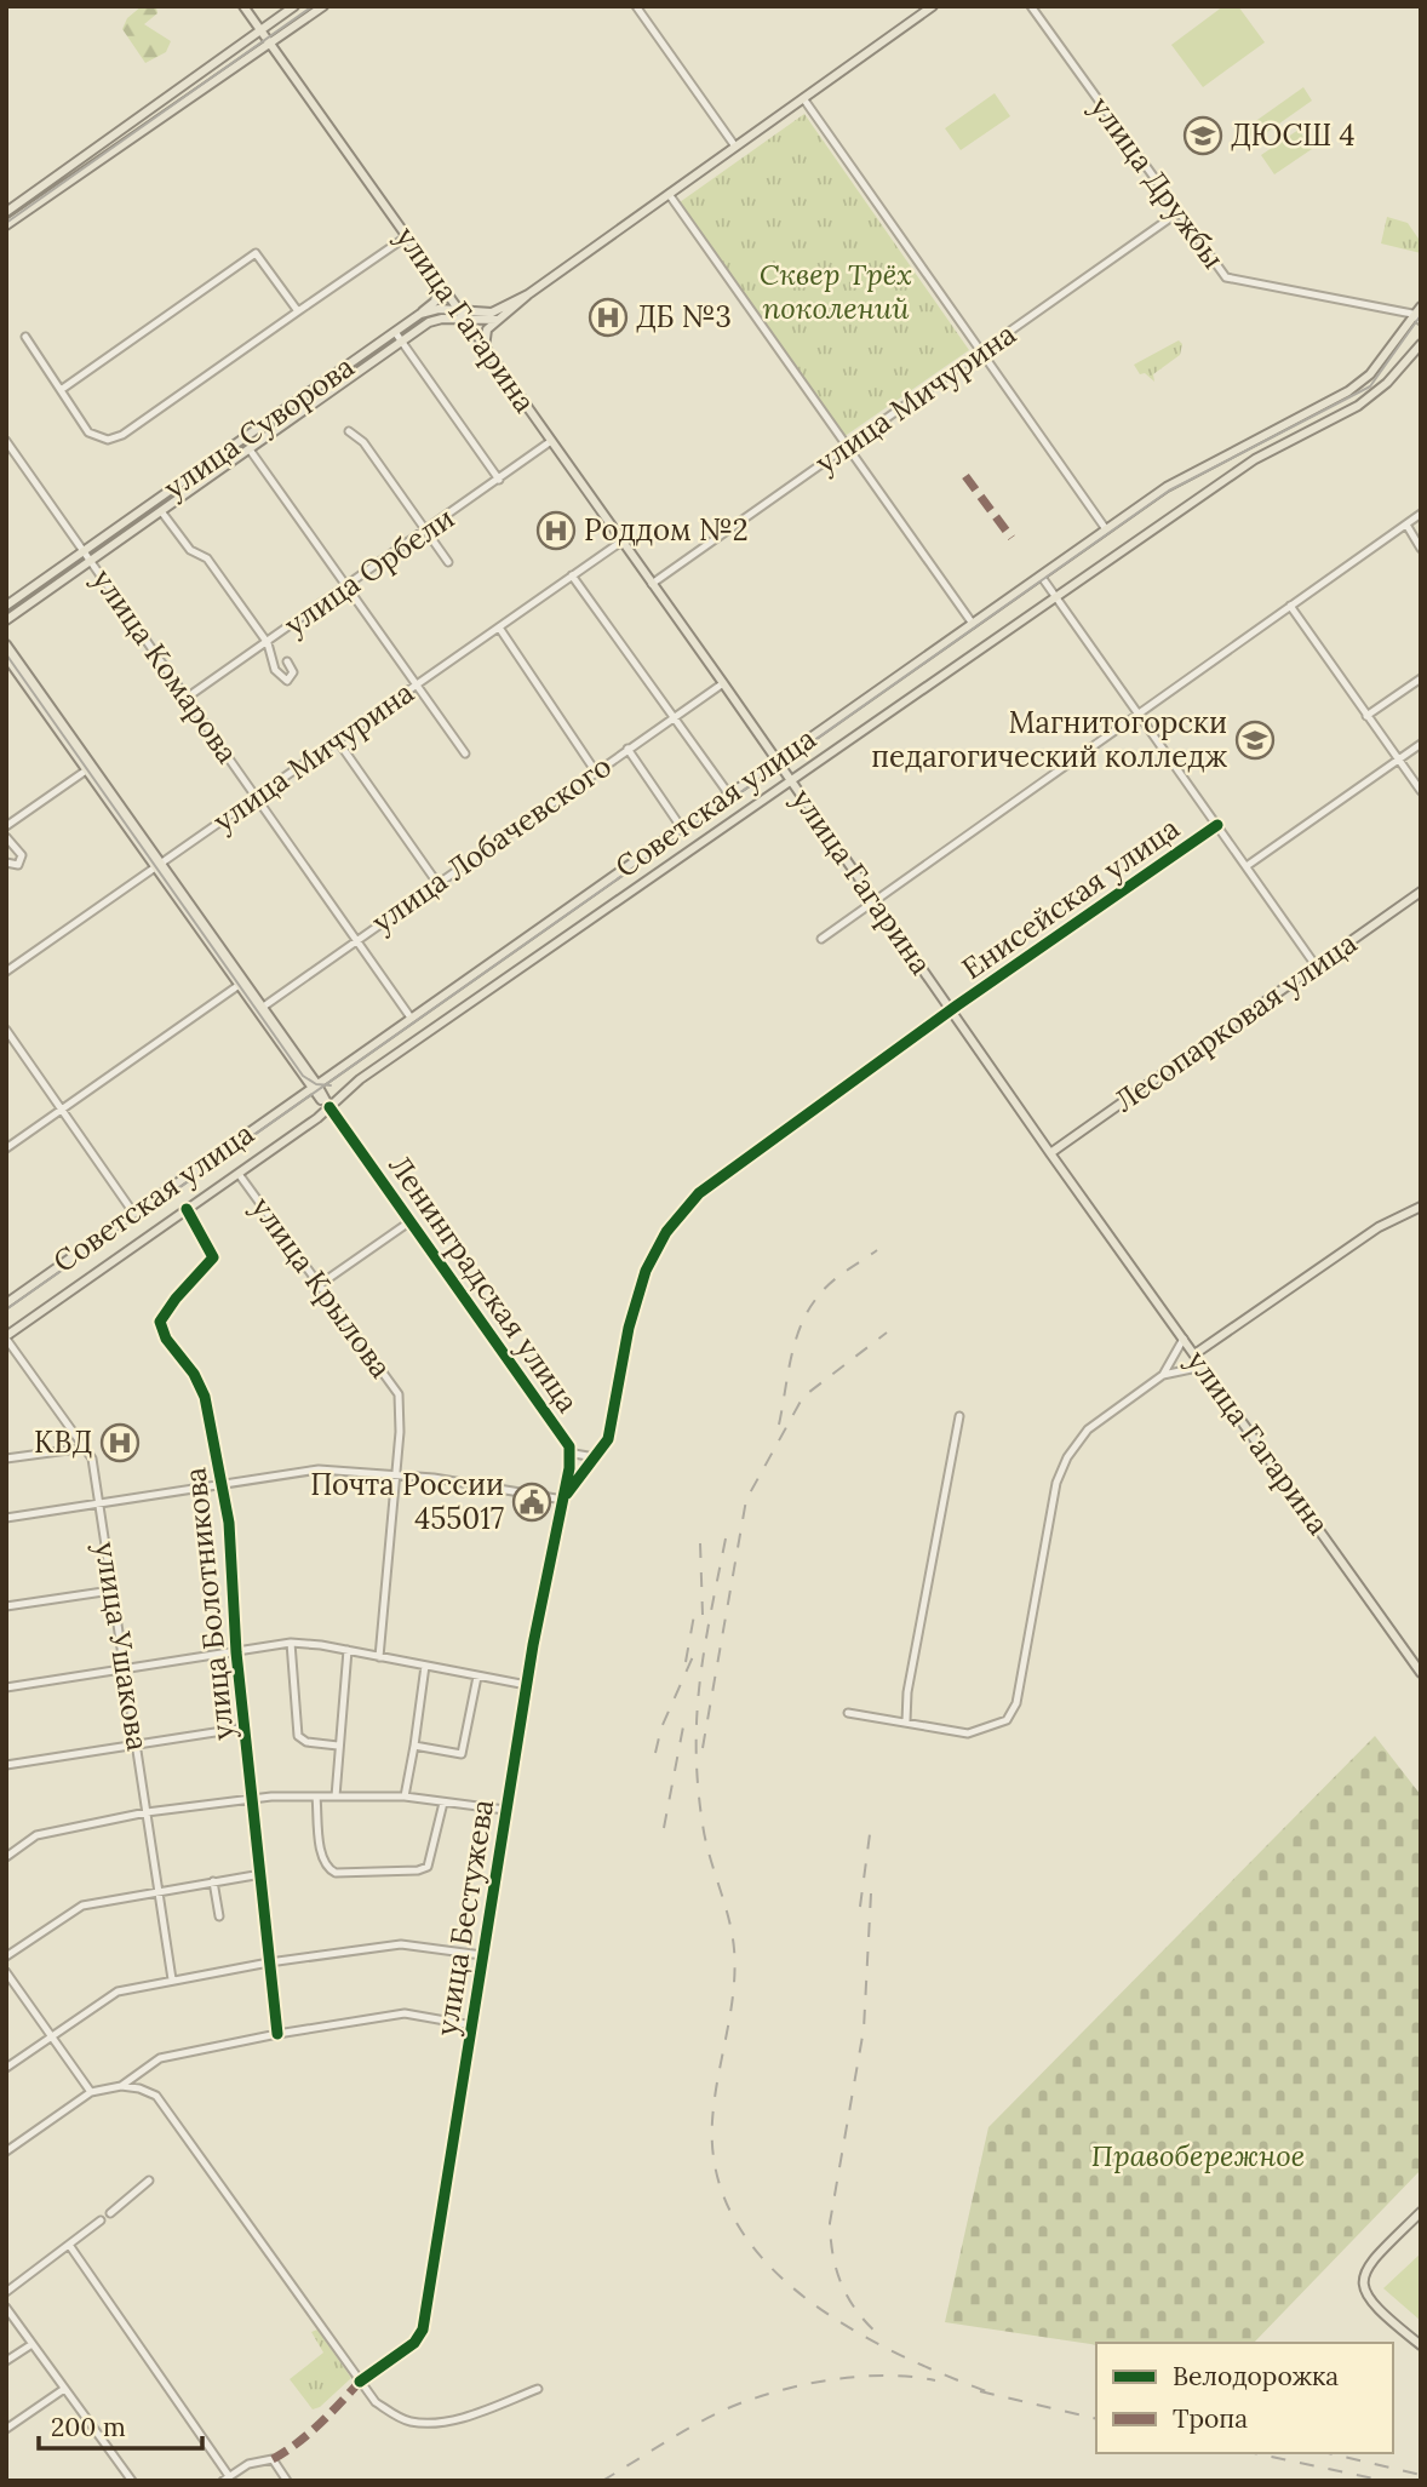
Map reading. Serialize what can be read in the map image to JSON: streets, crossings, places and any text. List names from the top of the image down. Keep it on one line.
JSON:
{"streets":{"main road":["улица Гагарина","улица Суворова","Советская улица","Лесопарковая улица","Ленинградская улица"],"street":["улица Дружбы","улица Мичурина","улица Орбели","улица Комарова","улица Лобачевского","Енисейская улица","улица Крылова","улица Болотникова","улица Ушакова","улица Бестужева"]},"crossings":[["улица Дружбы","улица Мичурина"],["улица Дружбы","Советская улица"],["улица Гагарина","улица Мичурина"],["улица Гагарина","улица Суворова"],["улица Гагарина","улица Орбели"],["улица Гагарина","Советская улица"],["улица Гагарина","улица Лобачевского"],["улица Гагарина","Енисейская улица"],["улица Гагарина","Лесопарковая улица"],["улица Мичурина","улица Комарова"],["улица Мичурина","Ленинградская улица"],["улица Суворова","улица Комарова"],["улица Орбели","улица Комарова"],["улица Комарова","Советская улица"],["улица Комарова","улица Лобачевского"],["Советская улица","Ленинградская улица"],["Советская улица","улица Крылова"],["Советская улица","улица Болотникова"],["Советская улица","улица Ушакова"],["улица Лобачевского","Ленинградская улица"],["Енисейская улица","Ленинградская улица"],["Енисейская улица","улица Бестужева"],["Ленинградская улица","улица Бестужева"]],"parks":["Сквер Трёх поколений","Правобережное"],"places":{"school or university":["ДЮСШ 4","Магнитогорски педагогический колледж"],"hospital":["ДБ №3","Роддом №2","КВД"],"public building":["Почта России 455017"]},"legend":["Велодорожка","Тропа"],"scale_bar":"200 m"}
